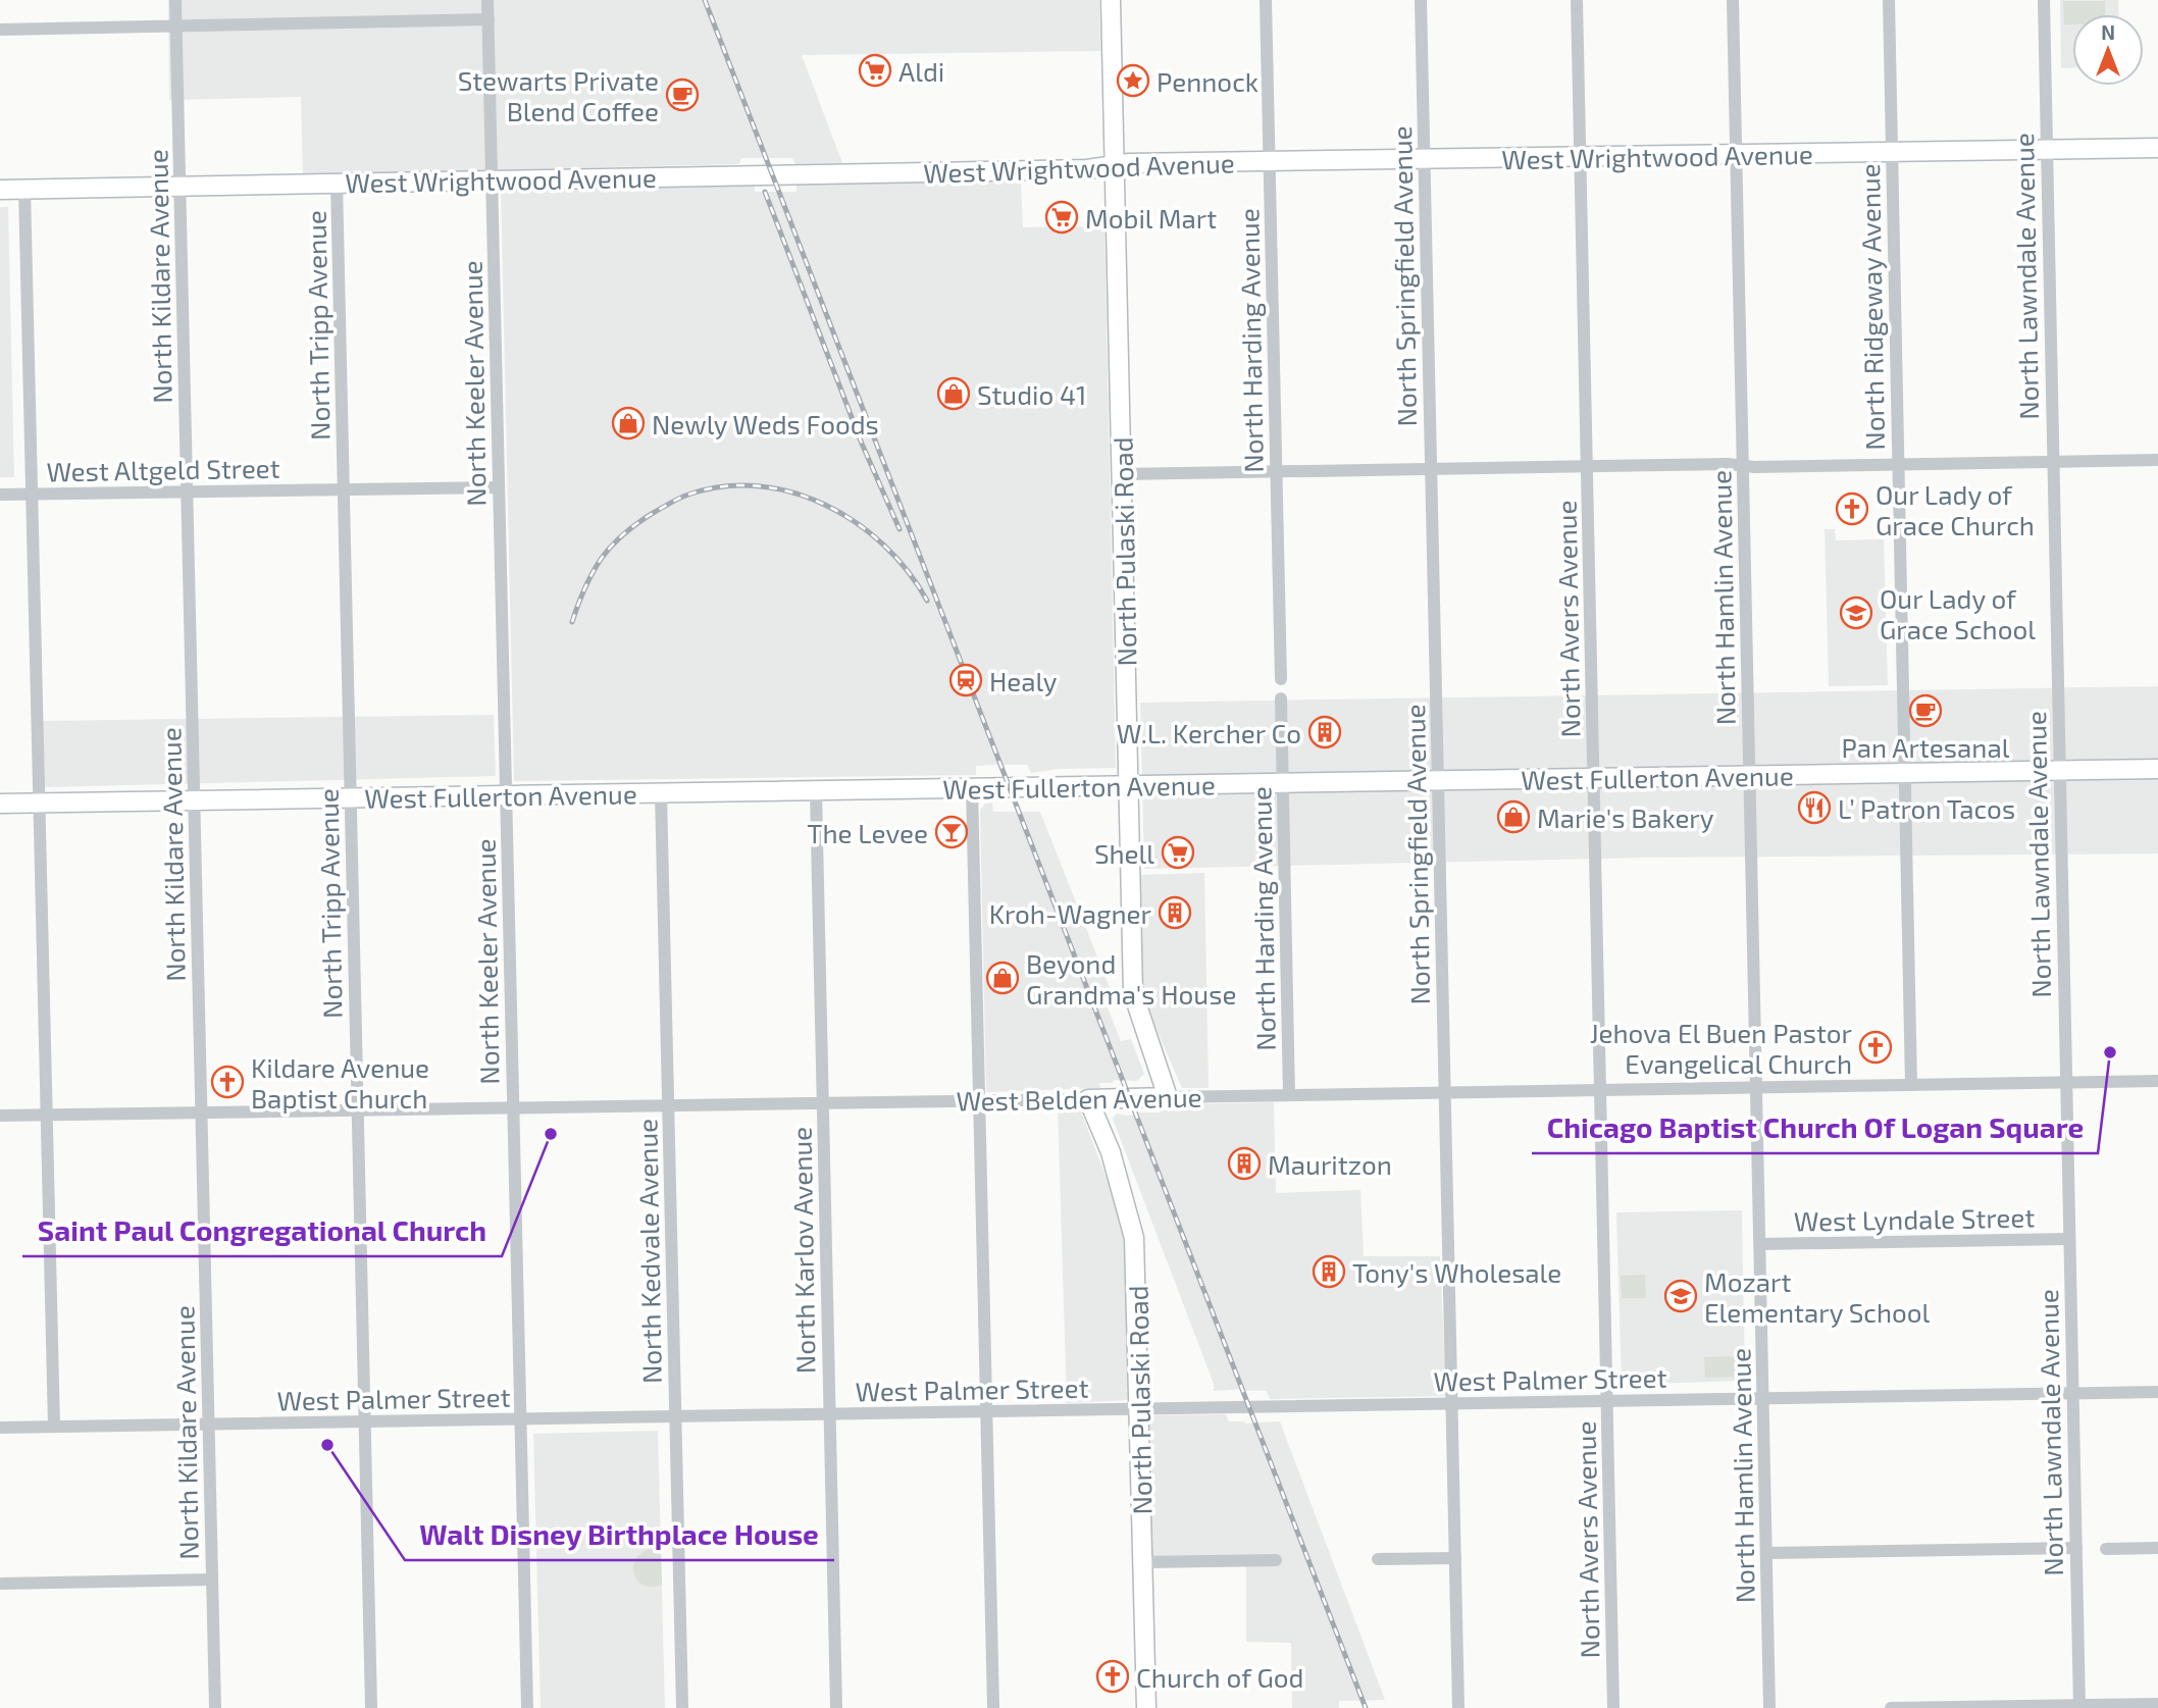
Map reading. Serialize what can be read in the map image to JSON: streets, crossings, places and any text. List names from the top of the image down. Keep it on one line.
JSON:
{"streets":{"main road":["West Wrightwood Avenue","North Pulaski Road","West Fullerton Avenue","West Belden Avenue"],"street":["North Kildare Avenue","North Springfield Avenue","North Lawndale Avenue","North Ridgeway Avenue","North Tripp Avenue","North Harding Avenue","North Keeler Avenue","West Altgeld Street","North Hamlin Avenue","North Avers Avenue","West Lyndale Street","North Karlov Avenue","North Kedvale Avenue","West Palmer Street"]},"crossings":[["West Wrightwood Avenue","North Kildare Avenue"],["West Wrightwood Avenue","North Springfield Avenue"],["West Wrightwood Avenue","North Lawndale Avenue"],["West Wrightwood Avenue","North Ridgeway Avenue"],["West Wrightwood Avenue","North Tripp Avenue"],["West Wrightwood Avenue","North Harding Avenue"],["West Wrightwood Avenue","North Keeler Avenue"],["West Wrightwood Avenue","North Pulaski Road"],["West Wrightwood Avenue","North Hamlin Avenue"],["West Wrightwood Avenue","North Avers Avenue"],["North Kildare Avenue","West Altgeld Street"],["North Kildare Avenue","West Fullerton Avenue"],["North Kildare Avenue","West Belden Avenue"],["North Kildare Avenue","West Palmer Street"],["North Springfield Avenue","West Fullerton Avenue"],["North Springfield Avenue","West Belden Avenue"],["North Springfield Avenue","West Palmer Street"],["North Lawndale Avenue","West Fullerton Avenue"],["North Lawndale Avenue","West Belden Avenue"],["North Lawndale Avenue","West Lyndale Street"],["North Lawndale Avenue","West Palmer Street"],["North Ridgeway Avenue","West Fullerton Avenue"],["North Ridgeway Avenue","West Belden Avenue"],["North Tripp Avenue","West Altgeld Street"],["North Tripp Avenue","West Fullerton Avenue"],["North Tripp Avenue","West Belden Avenue"],["North Tripp Avenue","West Palmer Street"],["North Harding Avenue","West Fullerton Avenue"],["North Harding Avenue","West Belden Avenue"],["North Keeler Avenue","West Altgeld Street"],["North Keeler Avenue","West Fullerton Avenue"],["North Keeler Avenue","West Belden Avenue"],["North Keeler Avenue","West Palmer Street"],["North Pulaski Road","West Fullerton Avenue"],["North Pulaski Road","West Belden Avenue"],["North Pulaski Road","West Palmer Street"],["North Hamlin Avenue","West Fullerton Avenue"],["North Hamlin Avenue","West Belden Avenue"],["North Hamlin Avenue","West Lyndale Street"],["North Hamlin Avenue","West Palmer Street"],["North Avers Avenue","West Fullerton Avenue"],["North Avers Avenue","West Belden Avenue"],["North Avers Avenue","West Palmer Street"],["West Fullerton Avenue","North Karlov Avenue"],["West Fullerton Avenue","North Kedvale Avenue"],["West Belden Avenue","North Karlov Avenue"],["West Belden Avenue","North Kedvale Avenue"],["North Karlov Avenue","West Palmer Street"],["North Kedvale Avenue","West Palmer Street"]],"places":{"supermarket":["Aldi","Mobil Mart","Shell"],"place":["Pennock"],"cafe":["Stewarts Private Blend Coffee","Pan Artesanal"],"shop":["Studio 41","Newly Weds Foods","Marie's Bakery","Beyond Grandma's House"],"church":["Our Lady of Grace Church","Jehova El Buen Pastor Evangelical Church","Kildare Avenue Baptist Church","Church of God"],"school or university":["Our Lady of Grace School","Mozart Elementary School"],"station":["Healy"],"building":["W.L. Kercher Co","Kroh-Wagner","Mauritzon","Tony's Wholesale"],"restaurant":["L’ Patron Tacos"],"bar":["The Levee"],"other":["Chicago Baptist Church Of Logan Square","Saint Paul Congregational Church","Walt Disney Birthplace House"]},"north":"top"}
